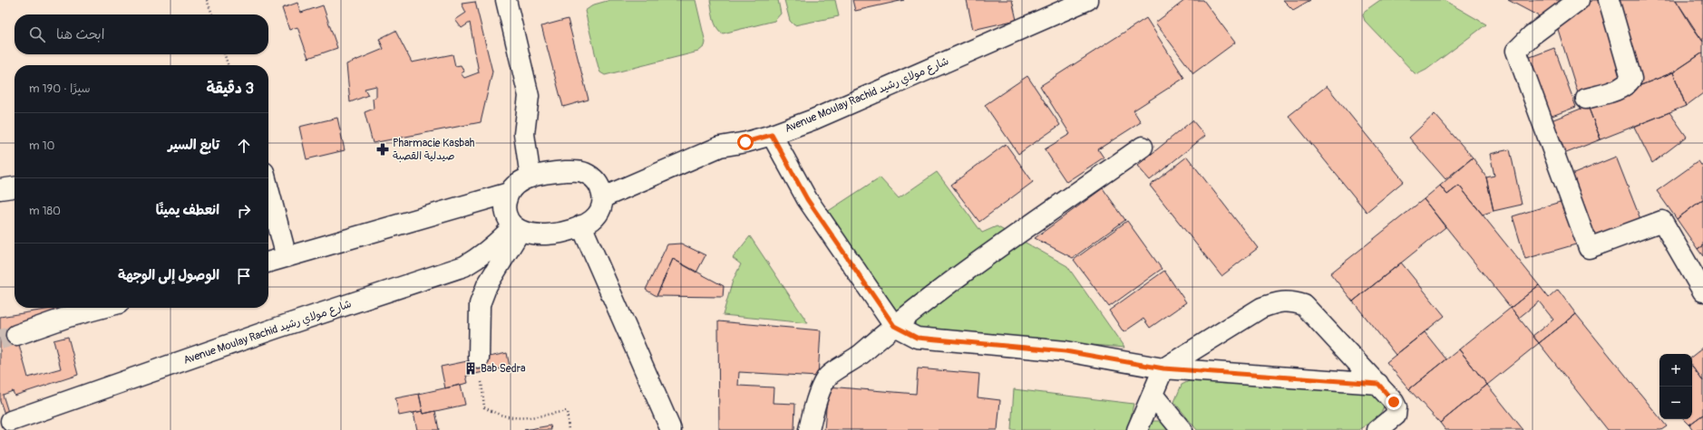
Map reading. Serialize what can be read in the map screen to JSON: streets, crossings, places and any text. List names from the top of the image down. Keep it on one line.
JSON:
{"streets":{"street":["Avenue Moulay Rachid شارع مولاي رشيد"]},"places":{"pharmacy":["Pharmacie Kasbah صيدلية القصبة"],"building":["Bab Sedra"]},"page":{"search":"ابحث هنا","heading":["3 دقيقة","سيرًا · 190 m"],"list":[["تابع السير","10 m"],["انعطف يمينًا","180 m"],"الوصول إلى الوجهة"],"map_buttons":["+","−"]}}
